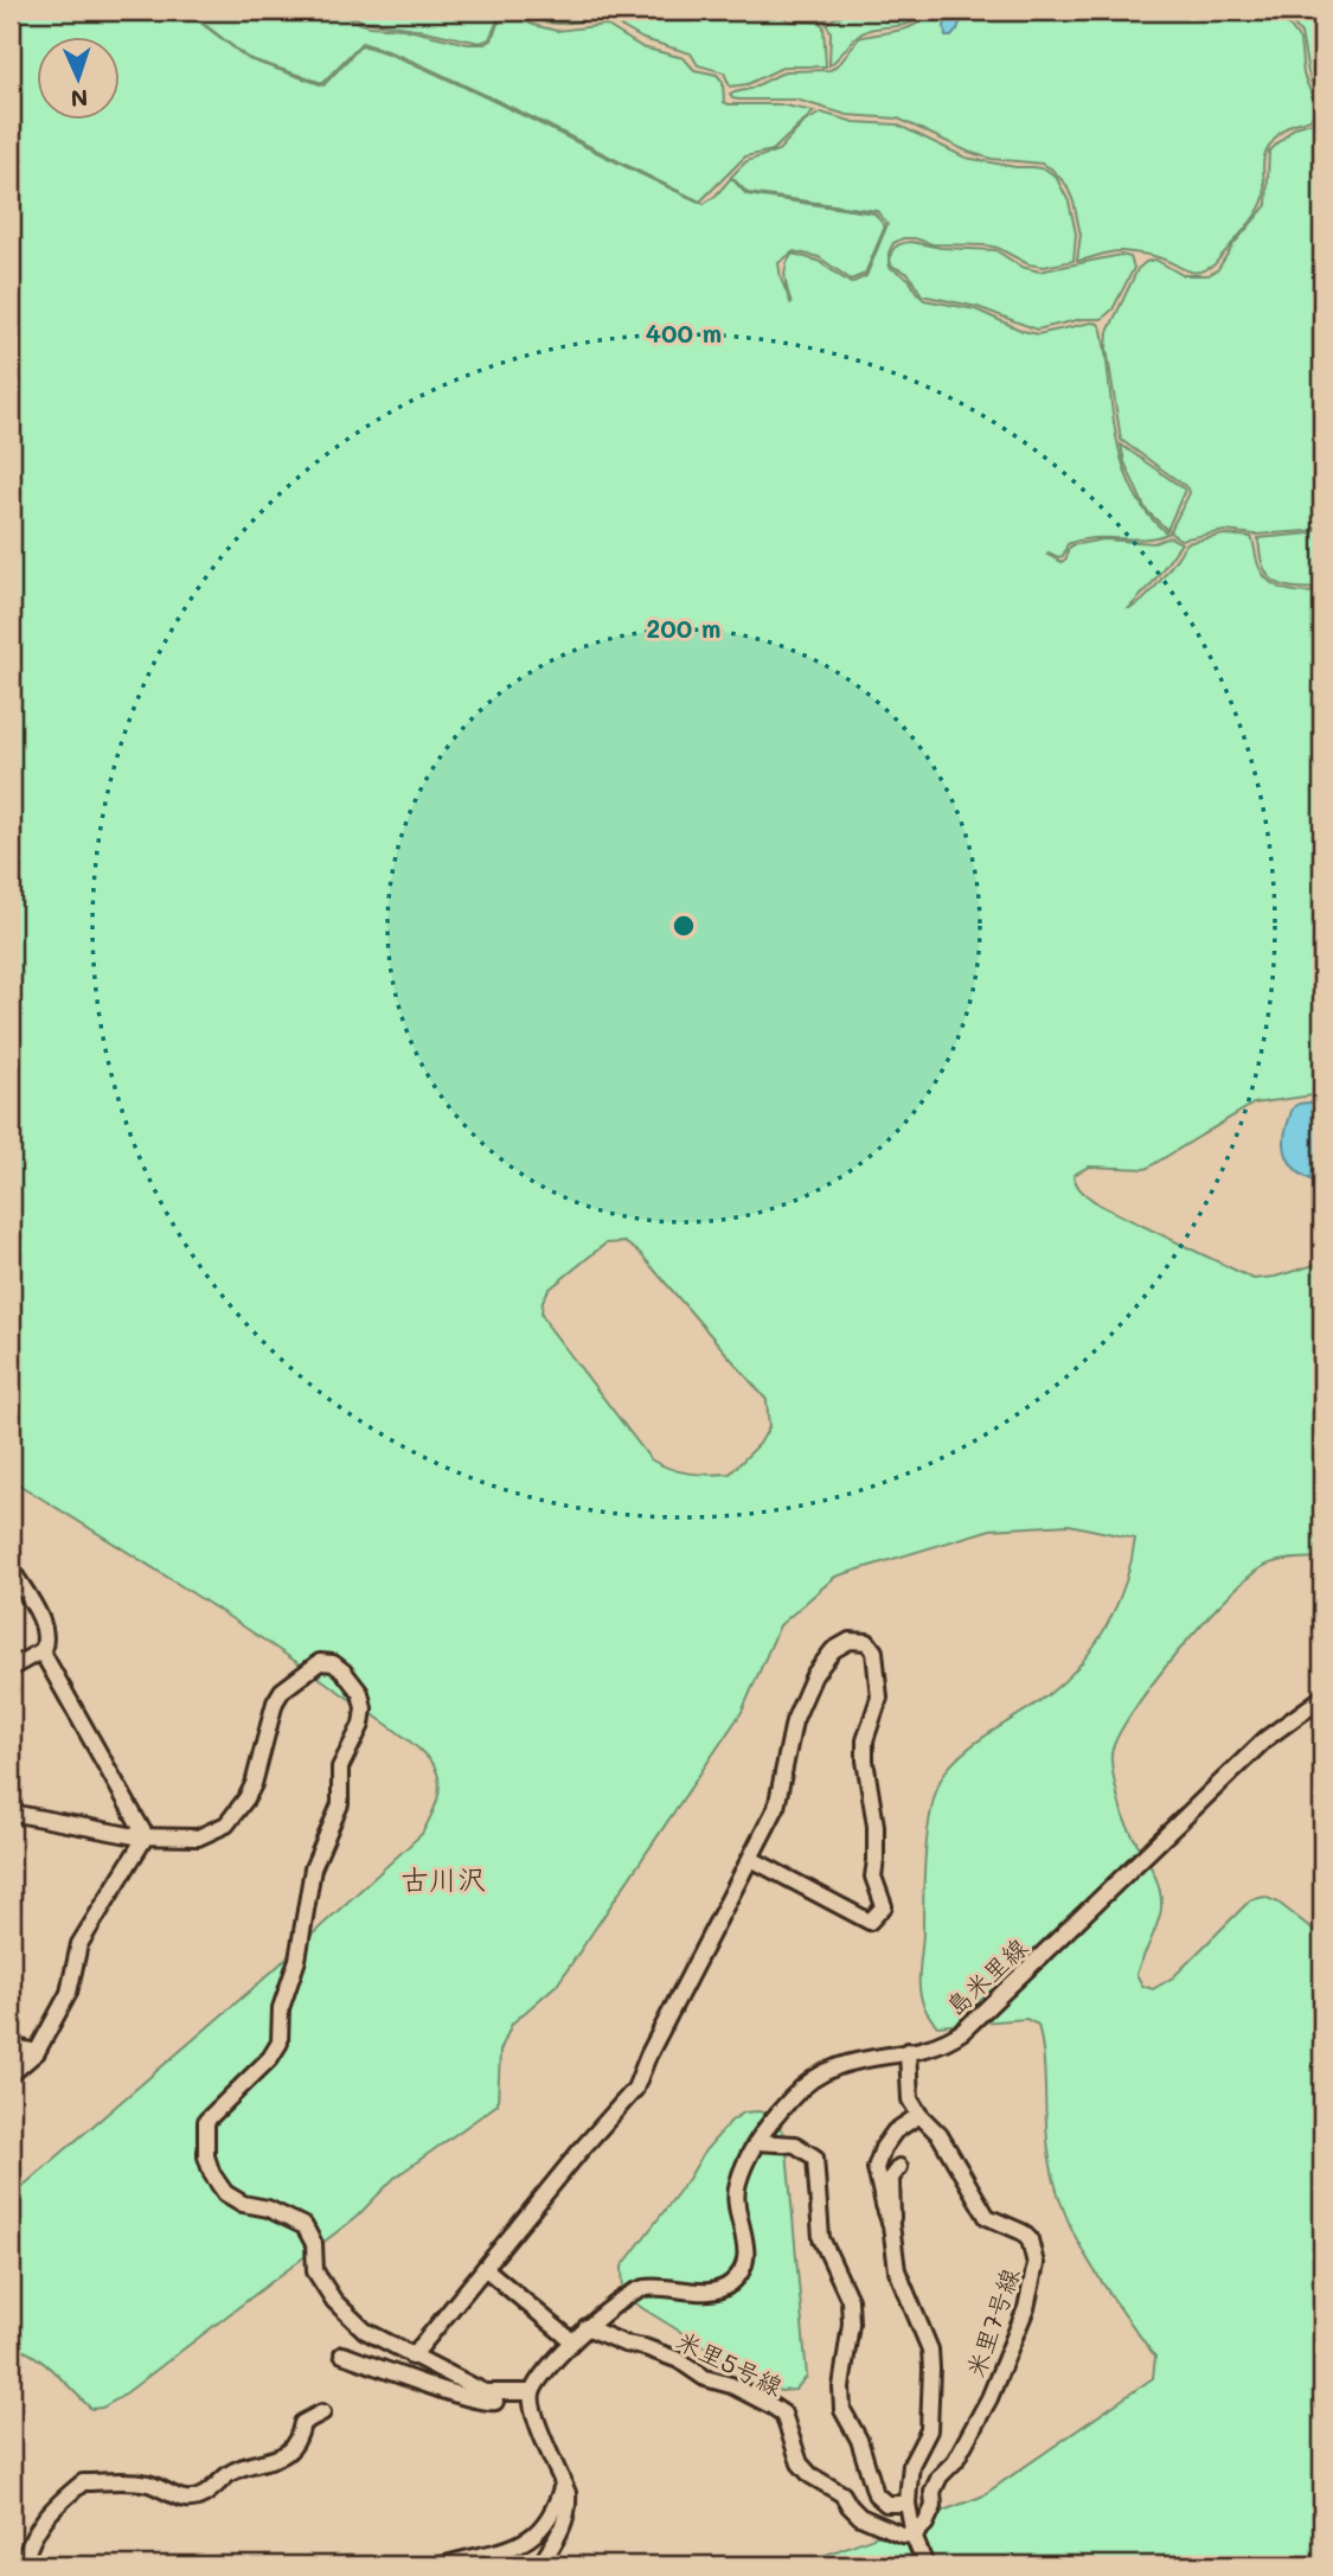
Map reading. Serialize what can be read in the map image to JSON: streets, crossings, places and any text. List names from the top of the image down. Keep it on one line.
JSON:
{"streets":{"street":["島米里線","米里7号線","米里5号線"]},"crossings":[["島米里線","米里7号線"],["島米里線","米里5号線"],["米里7号線","米里5号線"]],"districts":["古川沢"],"north":"bottom","rings":["400 m","200 m"]}
